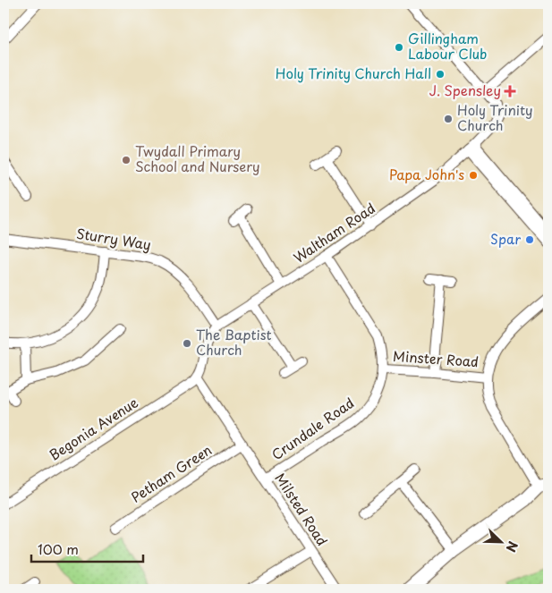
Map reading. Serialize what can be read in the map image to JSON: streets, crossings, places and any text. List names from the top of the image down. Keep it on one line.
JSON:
{"streets":{"street":["Waltham Road","Sturry Way","Minster Road","Begonia Avenue","Crundale Road","Petham Green","Milsted Road"]},"crossings":[["Waltham Road","Sturry Way"],["Waltham Road","Crundale Road"],["Minster Road","Crundale Road"],["Begonia Avenue","Milsted Road"],["Crundale Road","Milsted Road"],["Petham Green","Milsted Road"]],"places":{"other":["Gillingham Labour Club","Holy Trinity Church Hall","Holy Trinity Church","Twydall Primary School and Nursery","Papa John's","Spar","The Baptist Church"],"health":["J. Spensley"]},"scale_bar":"100 m","north":"bottom right"}
